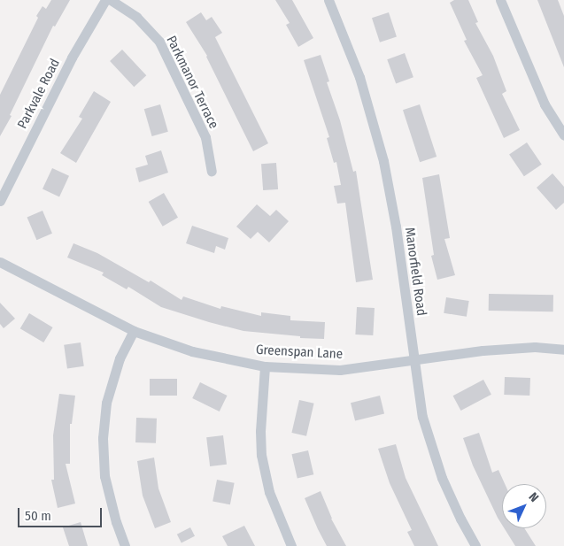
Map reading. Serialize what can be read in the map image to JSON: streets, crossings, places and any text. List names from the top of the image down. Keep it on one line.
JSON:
{"streets":{"street":["Parkmanor Terrace","Parkvale Road","Manorfield Road","Greenspan Lane"]},"crossings":[["Manorfield Road","Greenspan Lane"]],"scale_bar":"50 m","north":"top right"}
